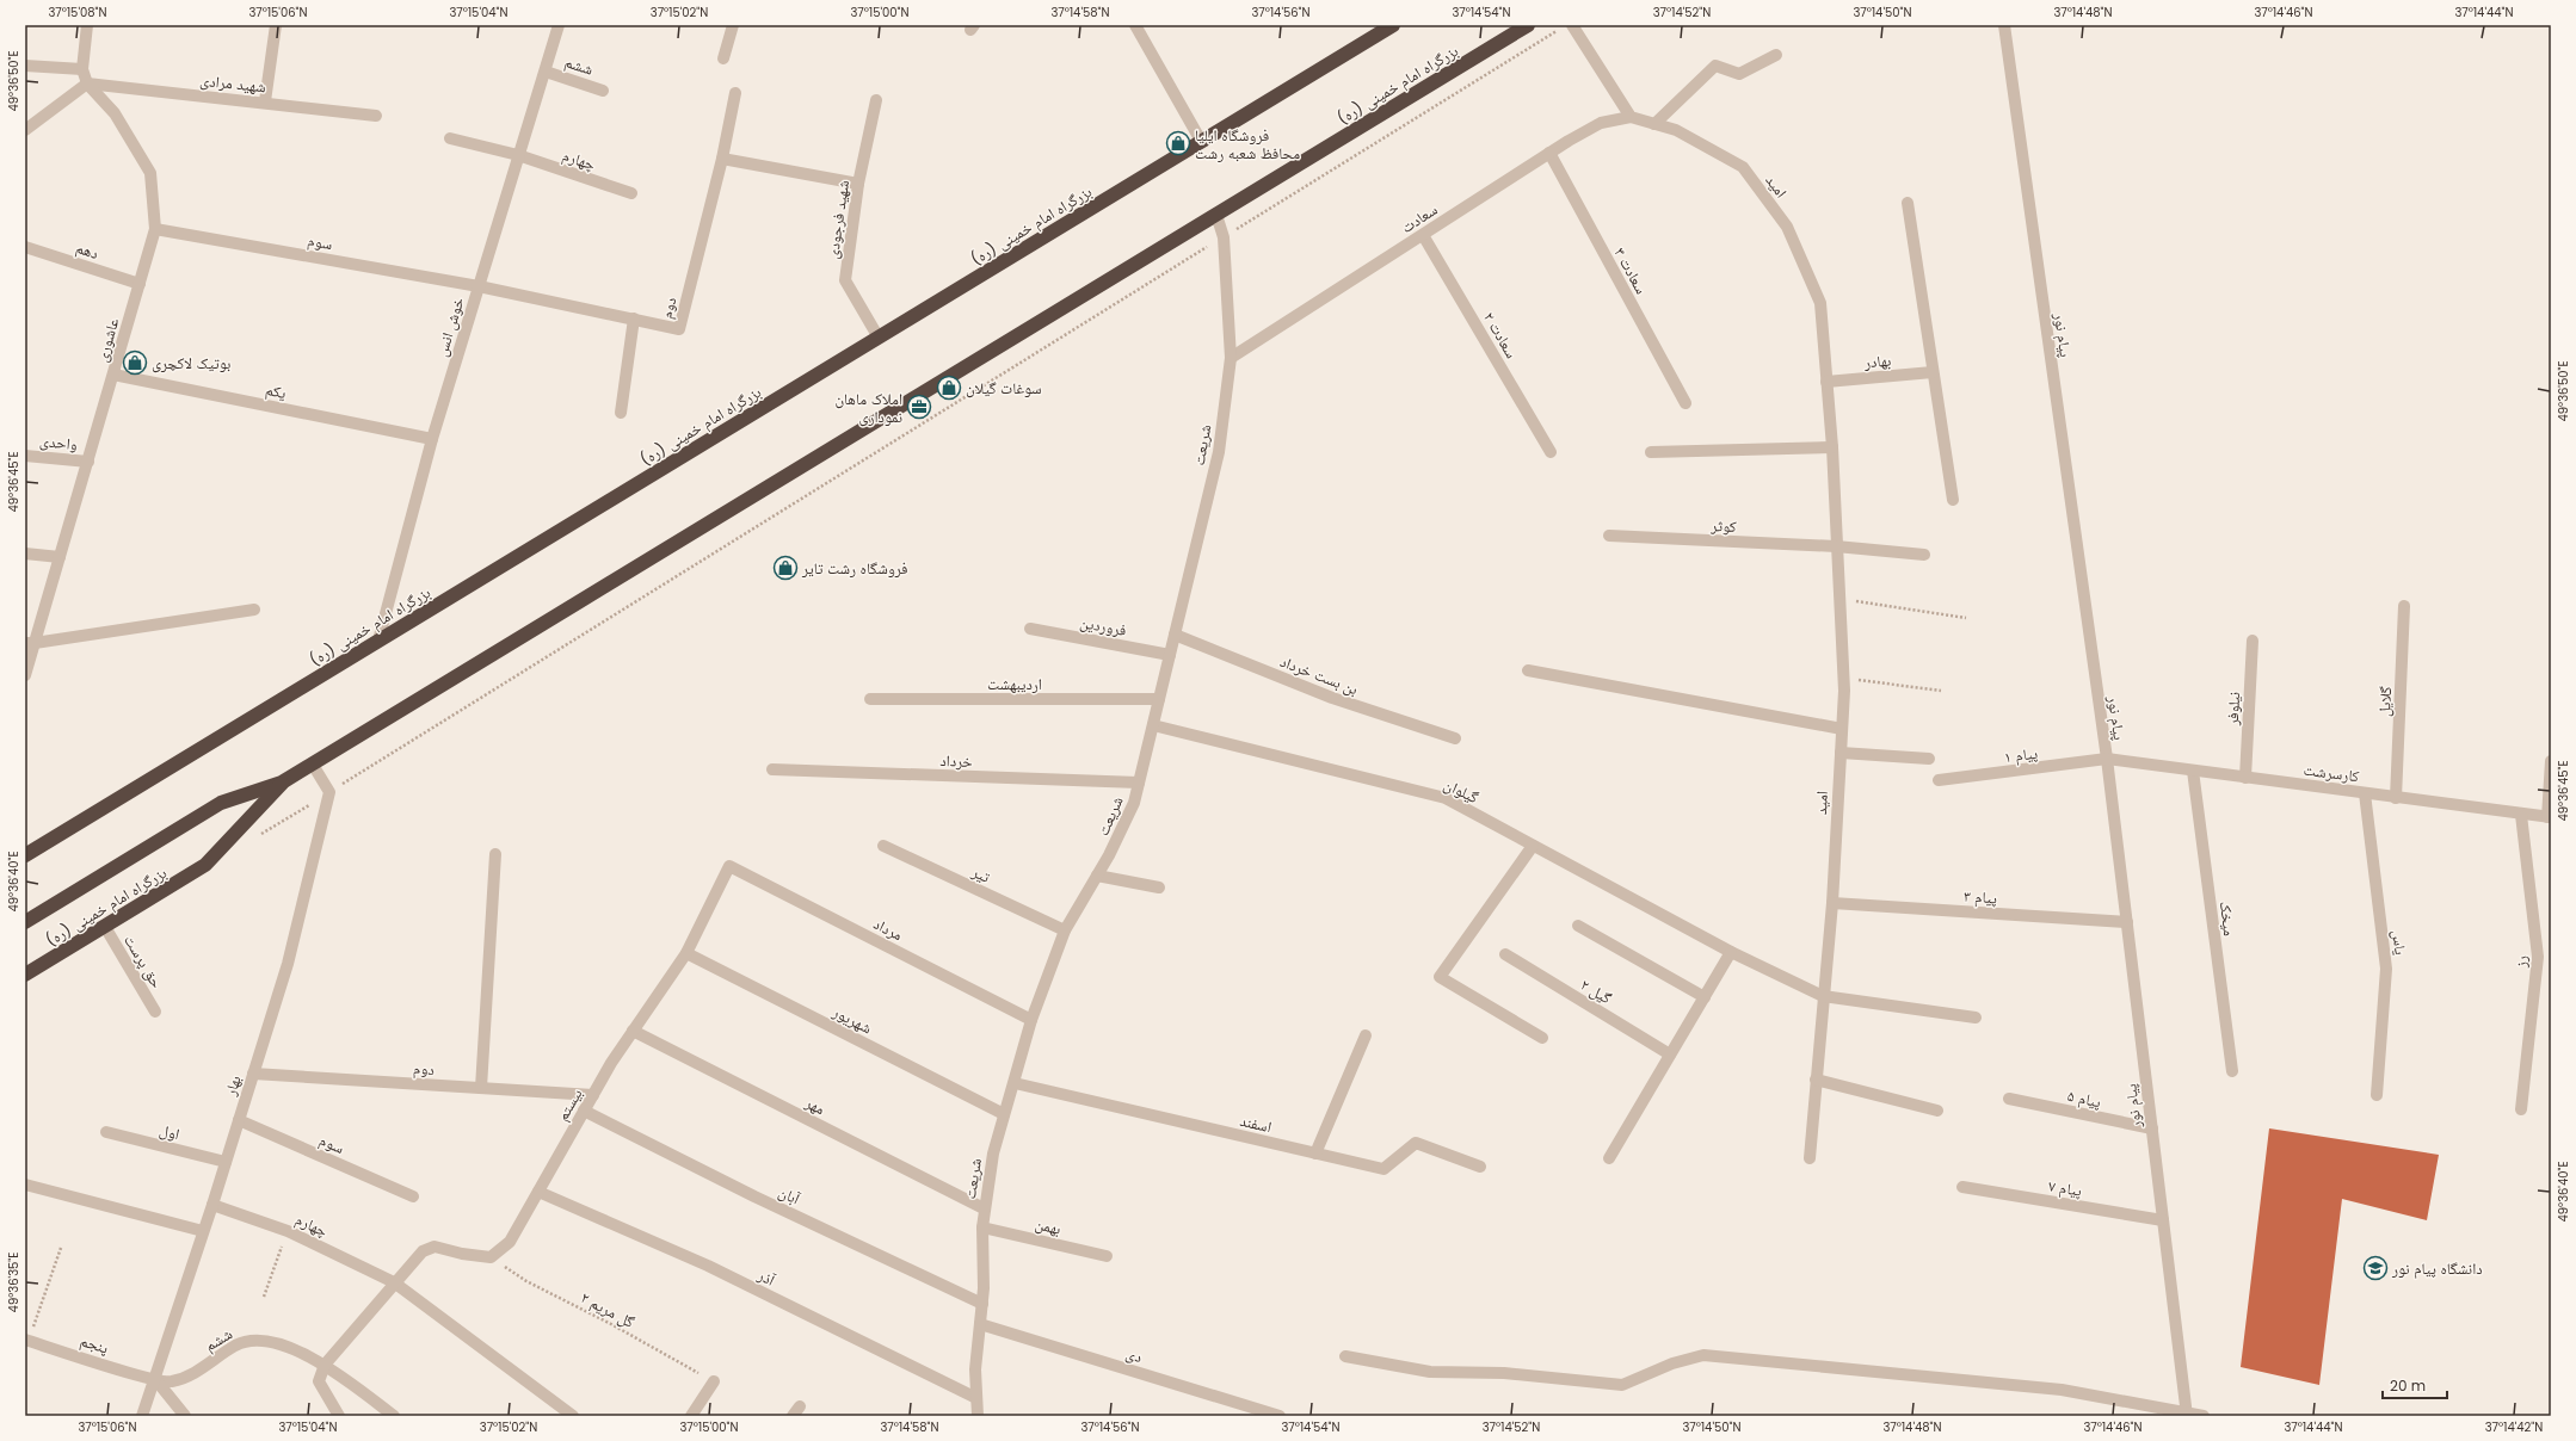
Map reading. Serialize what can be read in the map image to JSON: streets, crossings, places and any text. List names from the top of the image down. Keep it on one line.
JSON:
{"streets":{"highway":["بزرگراه امام خمینی (ره)"],"street":["ششم","شهید مرادی","چهارم","امید","سعادت","شهید فرجودی","سوم","دهم","سعادت ۳","دوم","خوش انس","سعادت ۲","پیام نور","عاشوری","بهادر","یکم","واحدی","شریعت","کوثر","فروردین","بن بست خرداد","اردیبهشت","گلایل","نیلوفر","پیام ۱","خرداد","کارسرشت","گیلوان","تیر","پیام ۳","میخک","مرداد","یاس","حق پرست","رز","گیل ۲","شهریور","بهار","پیام ۵","بیستم","مهر","اسفند","اول","پیام ۷","آبان","بهمن","آذر","پنجم","دی"],"path":["گل مریم ۲"]},"crossings":[["ششم","خوش انس"],["ششم","بهار"],["ششم","پنجم"],["شهید مرادی","عاشوری"],["بزرگراه امام خمینی (ره)","شهید فرجودی"],["بزرگراه امام خمینی (ره)","خوش انس"],["بزرگراه امام خمینی (ره)","شریعت"],["بزرگراه امام خمینی (ره)","حق پرست"],["چهارم","خوش انس"],["چهارم","بهار"],["امید","سعادت"],["امید","بهادر"],["امید","کوثر"],["امید","گیلوان"],["امید","پیام ۳"],["سعادت","سعادت ۳"],["سعادت","سعادت ۲"],["سعادت","شریعت"],["سوم","دوم"],["سوم","خوش انس"],["سوم","عاشوری"],["سوم","بهار"],["دهم","عاشوری"],["دوم","خوش انس"],["دوم","بهار"],["دوم","بیستم"],["خوش انس","یکم"],["پیام نور","پیام ۱"],["پیام نور","کارسرشت"],["پیام نور","پیام ۳"],["پیام نور","پیام ۵"],["پیام نور","پیام ۷"],["عاشوری","یکم"],["عاشوری","واحدی"],["شریعت","فروردین"],["شریعت","بن بست خرداد"],["شریعت","اردیبهشت"],["شریعت","خرداد"],["شریعت","گیلوان"],["شریعت","تیر"],["شریعت","مرداد"],["شریعت","شهریور"],["شریعت","مهر"],["شریعت","اسفند"],["شریعت","آبان"],["شریعت","بهمن"],["شریعت","آذر"],["شریعت","دی"],["گلایل","کارسرشت"],["نیلوفر","کارسرشت"],["پیام ۱","کارسرشت"],["کارسرشت","میخک"],["کارسرشت","یاس"],["کارسرشت","رز"],["مرداد","بیستم"],["شهریور","بیستم"],["بهار","اول"],["بهار","پنجم"],["بیستم","مهر"],["بیستم","آبان"],["بیستم","آذر"],["بیستم","گل مریم ۲"]],"places":{"shop":["فروشگاه ایلیا محافظ شعبه رشت","بوتیک لاکچری","سوغات گیلان","فروشگاه رشت تاير"],"office":["املاک ماهان نموداری"],"school or university":["دانشگاه پیام نور"]},"scale_bar":"20 m","coordinates":["37°15'08\"N","37°15'06\"N","37°15'04\"N","37°15'02\"N","37°15'00\"N","37°14'58\"N","37°14'56\"N","37°14'54\"N","37°14'52\"N","37°14'50\"N","37°14'48\"N","37°14'46\"N","37°14'44\"N","49°36'50\"E","49°36'45\"E","49°36'40\"E","49°36'35\"E","37°14'42\"N"]}
